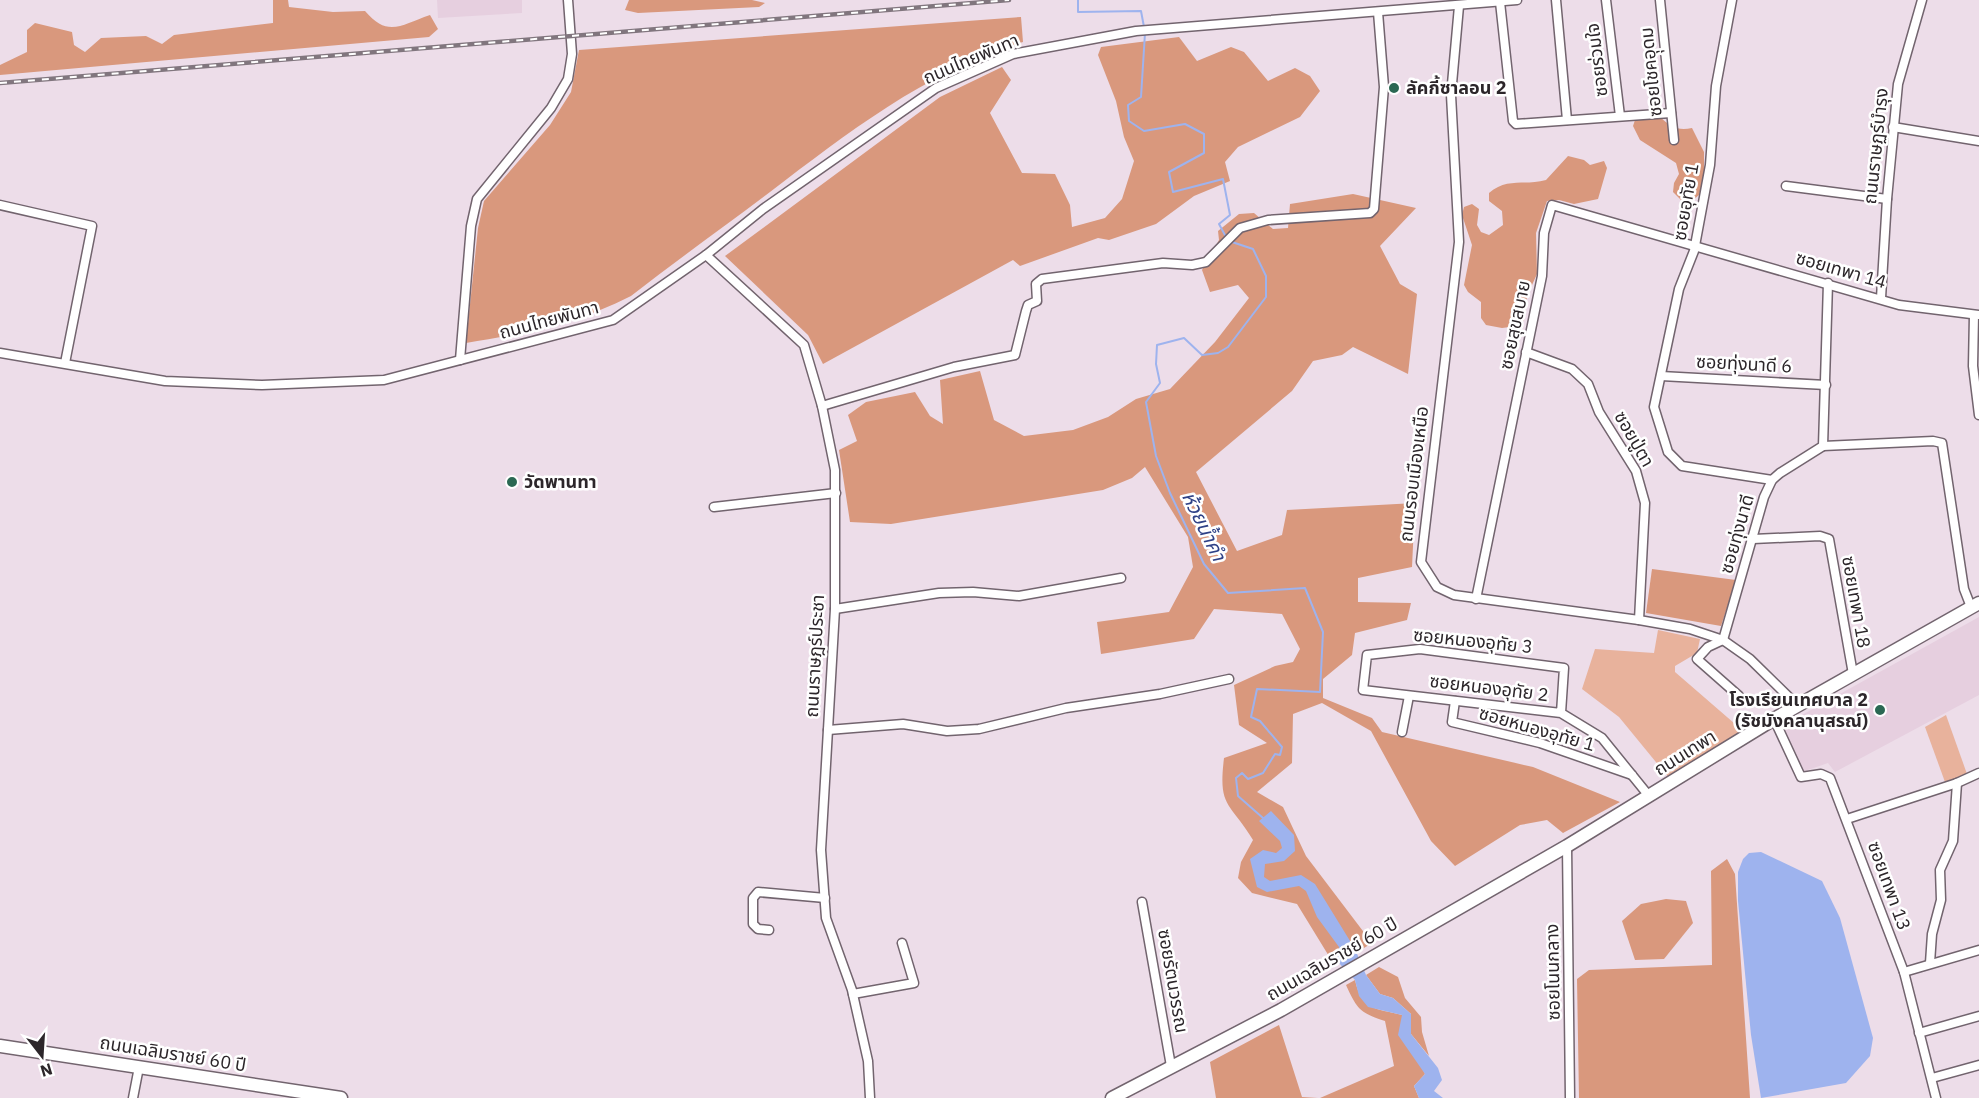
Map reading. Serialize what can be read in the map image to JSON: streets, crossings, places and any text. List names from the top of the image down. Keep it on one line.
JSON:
{"streets":{"street":["ถนนไทยพันทา","ซอยร่วมใจ","ซอยโชคอุุดม","ถนนราษฏร์บำรุง","ซอยอุทัย 1","ซอยเทพา 14","ซอยสุขสบาย","ซอยทุ่งนาดี 6","ซอยปู่ตา","ถนนรอบเมืองเหนือ","ซอยทุ่งนาดี","ซอยเทพา 18","ซอยหนองอุทัย 3","ถนนราษฎร์ประชา","ซอยหนองอุทัย 2","ซอยหนองอุทัย 1","ถนนเทพา","ซอยเทพา 13","ถนนเฉลิมราชย์ 60 ปี","ซอยโนนกลาง","ซอยรัตนวรรณ"]},"crossings":[["ถนนไทยพันทา","ถนนรอบเมืองเหนือ"],["ถนนไทยพันทา","ถนนราษฎร์ประชา"],["ถนนราษฏร์บำรุง","ซอยเทพา 14"],["ซอยอุทัย 1","ซอยเทพา 14"],["ซอยอุทัย 1","ซอยสุขสบาย"],["ซอยอุทัย 1","ซอยทุ่งนาดี 6"],["ซอยอุทัย 1","ซอยทุ่งนาดี"],["ซอยเทพา 14","ซอยสุขสบาย"],["ซอยสุขสบาย","ซอยปู่ตา"],["ซอยสุขสบาย","ถนนรอบเมืองเหนือ"],["ซอยปู่ตา","ถนนรอบเมืองเหนือ"],["ถนนรอบเมืองเหนือ","ซอยทุ่งนาดี"],["ถนนรอบเมืองเหนือ","ถนนเทพา"],["ซอยทุ่งนาดี","ซอยเทพา 18"],["ซอยเทพา 18","ถนนเทพา"],["ซอยหนองอุทัย 3","ซอยหนองอุทัย 2"],["ซอยหนองอุทัย 2","ซอยหนองอุทัย 1"],["ซอยหนองอุทัย 2","ถนนเทพา"],["ถนนเทพา","ซอยเทพา 13"],["ถนนเทพา","ถนนเฉลิมราชย์ 60 ปี"],["ถนนเทพา","ซอยโนนกลาง"],["ถนนเฉลิมราชย์ 60 ปี","ซอยโนนกลาง"],["ถนนเฉลิมราชย์ 60 ปี","ซอยรัตนวรรณ"]],"water":["ห้วยน้ำคำ"],"places":["ลัคกี้ซาลอน 2","วัดพานทา","โรงเรียนเทศบาล 2 (รัชมังคลานุสรณ์)"],"north":"bottom"}
